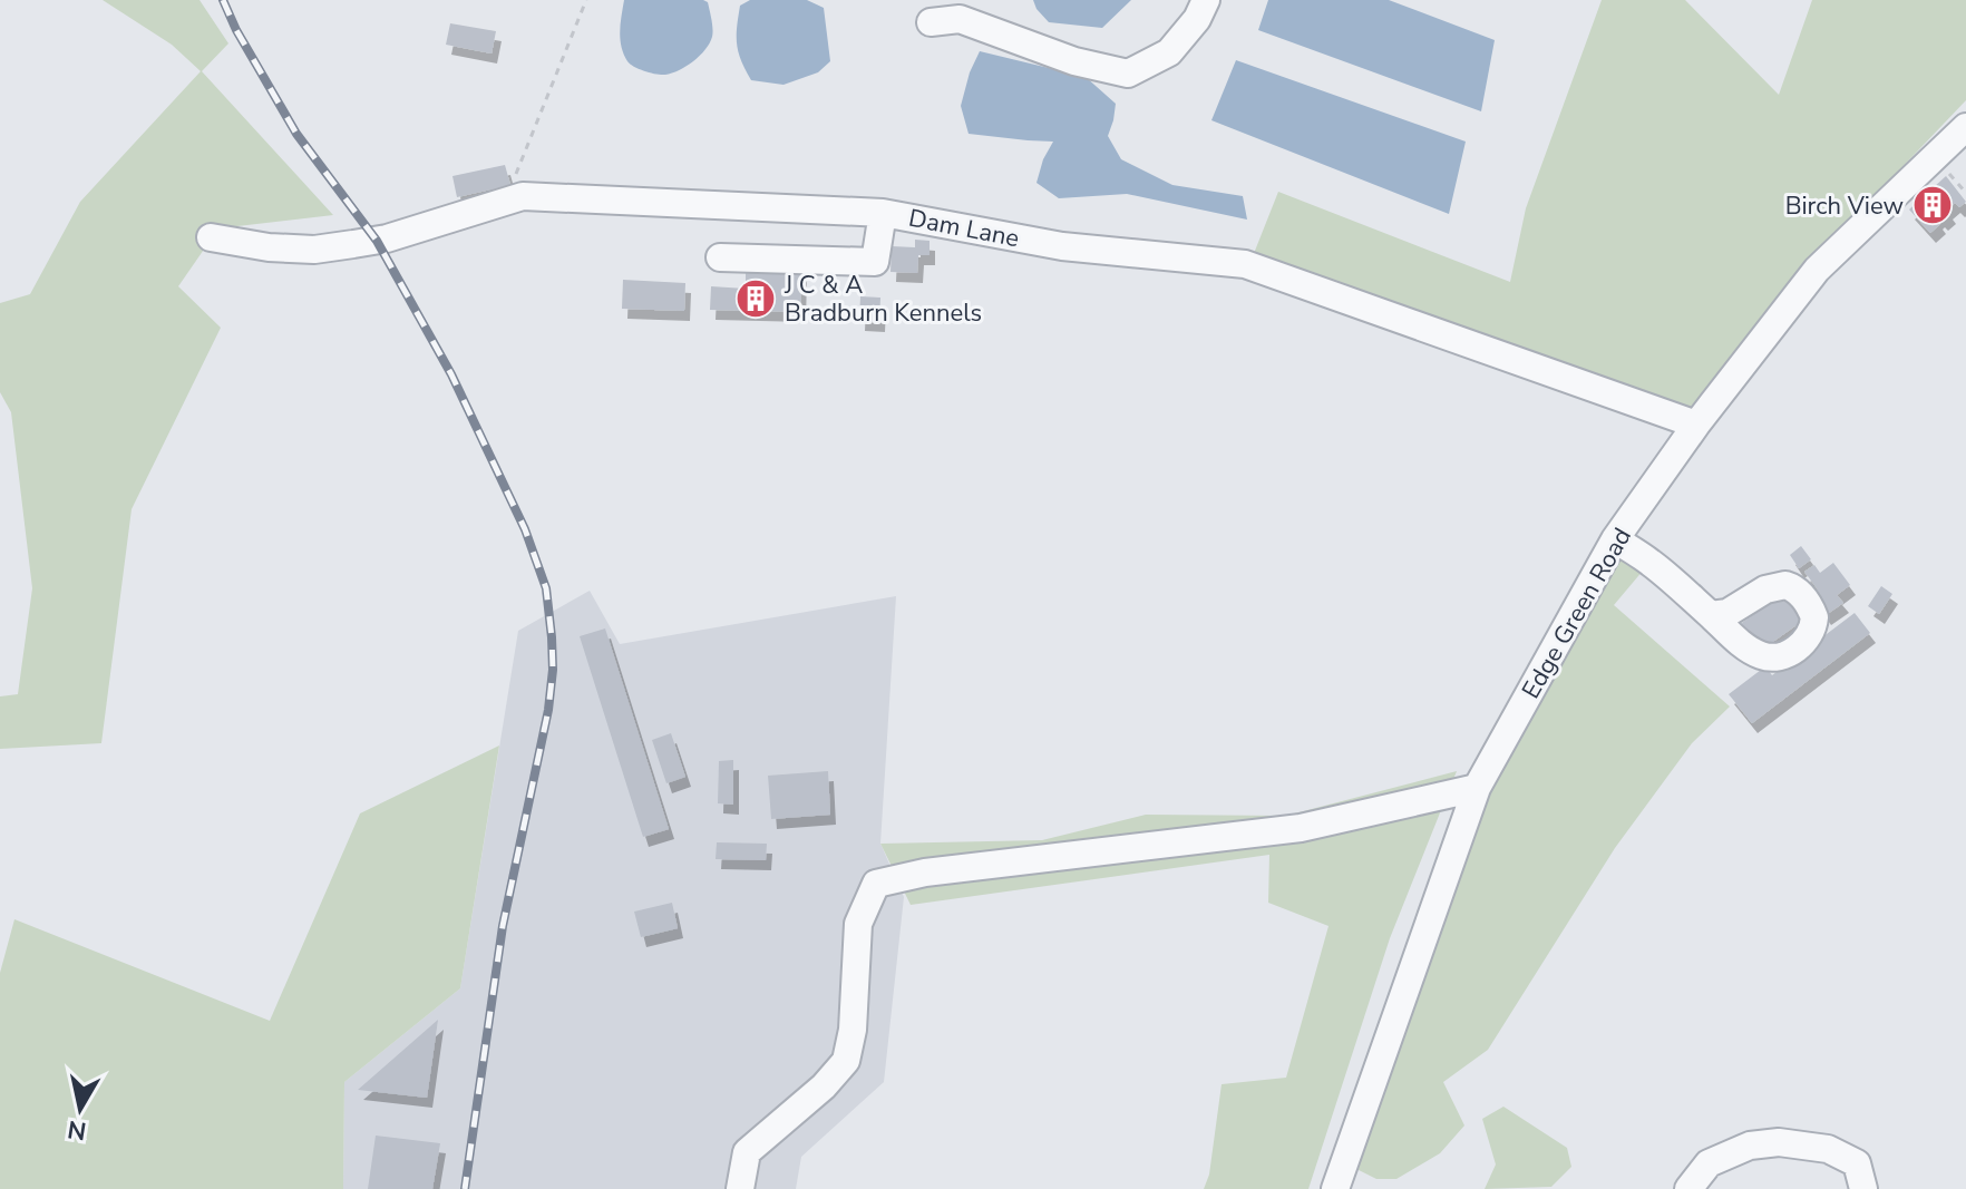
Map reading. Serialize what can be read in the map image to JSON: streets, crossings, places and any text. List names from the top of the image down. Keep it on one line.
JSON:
{"streets":{"street":["Dam Lane","Edge Green Road"]},"crossings":[["Dam Lane","Edge Green Road"]],"places":{"building":["Birch View","J C & A Bradburn Kennels"]},"north":"bottom"}
